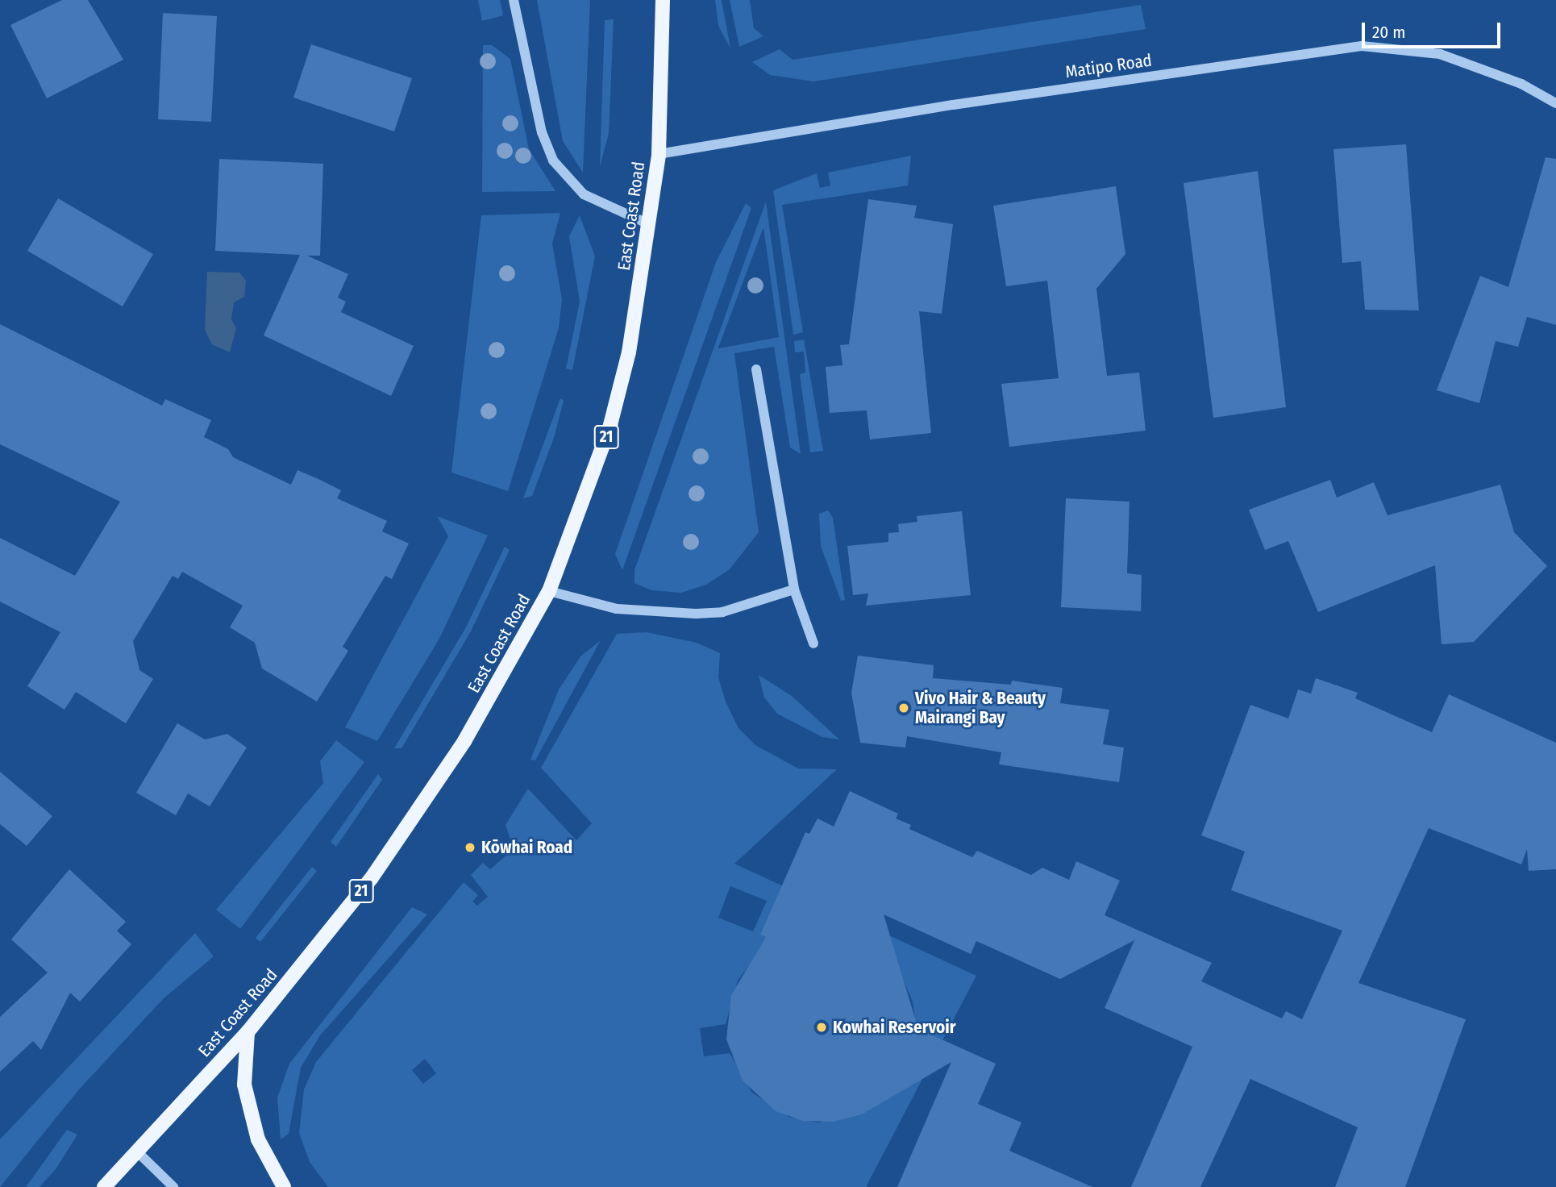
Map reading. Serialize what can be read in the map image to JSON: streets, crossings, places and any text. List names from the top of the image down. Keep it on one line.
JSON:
{"streets":{"main road":["East Coast Road","21"],"street":["Matipo Road"]},"crossings":[["Matipo Road","East Coast Road"]],"places":["Vivo Hair & Beauty Mairangi Bay","Kōwhai Road","Kowhai Reservoir"],"scale_bar":"20 m"}
